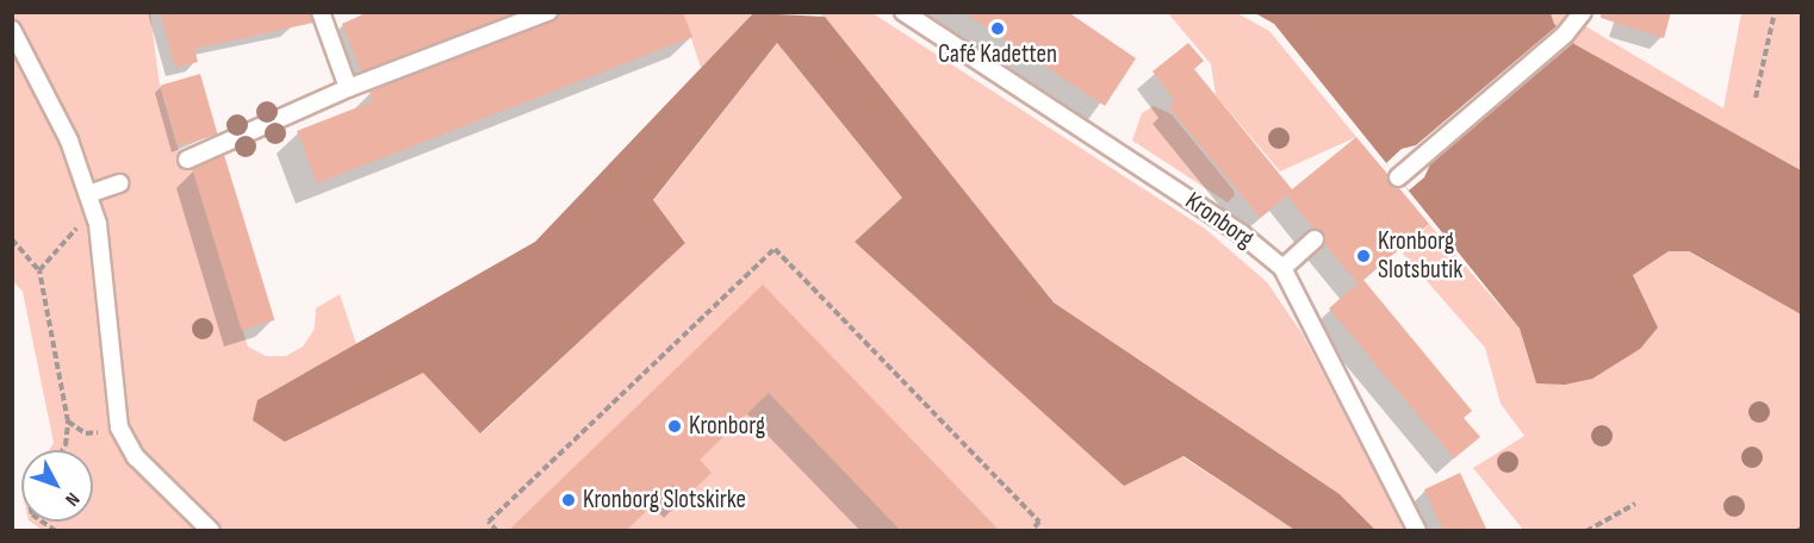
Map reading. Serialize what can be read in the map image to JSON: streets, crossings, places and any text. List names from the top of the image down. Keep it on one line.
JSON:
{"streets":{"lane":["Kronborg"]},"places":["Café Kadetten","Kronborg Slotsbutik","Kronborg","Kronborg Slotskirke"],"north":"bottom right"}
